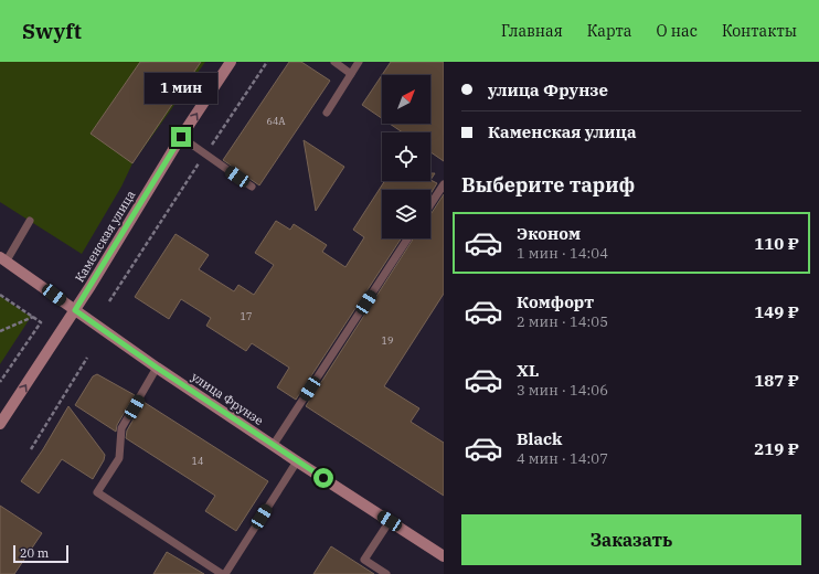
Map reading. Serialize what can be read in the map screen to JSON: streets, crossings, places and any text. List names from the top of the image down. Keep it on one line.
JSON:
{"streets":{"main road":["Каменская улица","улица Фрунзе"]},"crossings":[["Каменская улица","улица Фрунзе"]],"one_way":["Каменская улица"],"house_numbers":["64А","17","19","14"],"scale_bar":"20 m","north":"top right","page":{"header":"Swyft","nav":["Главная","Карта","О нас","Контакты"],"banner":["улица Фрунзе","Каменская улица"],"bubble":"1 мин","heading":"Выберите тариф","list":[{"name":"Эконом","note":"1 мин · 14:04","value":"110 ₽"},{"name":"Комфорт","note":"2 мин · 14:05","value":"149 ₽"},{"name":"XL","note":"3 мин · 14:06","value":"187 ₽"},{"name":"Black","note":"4 мин · 14:07","value":"219 ₽"}],"buttons":"Заказать","scale":"20 m"}}
